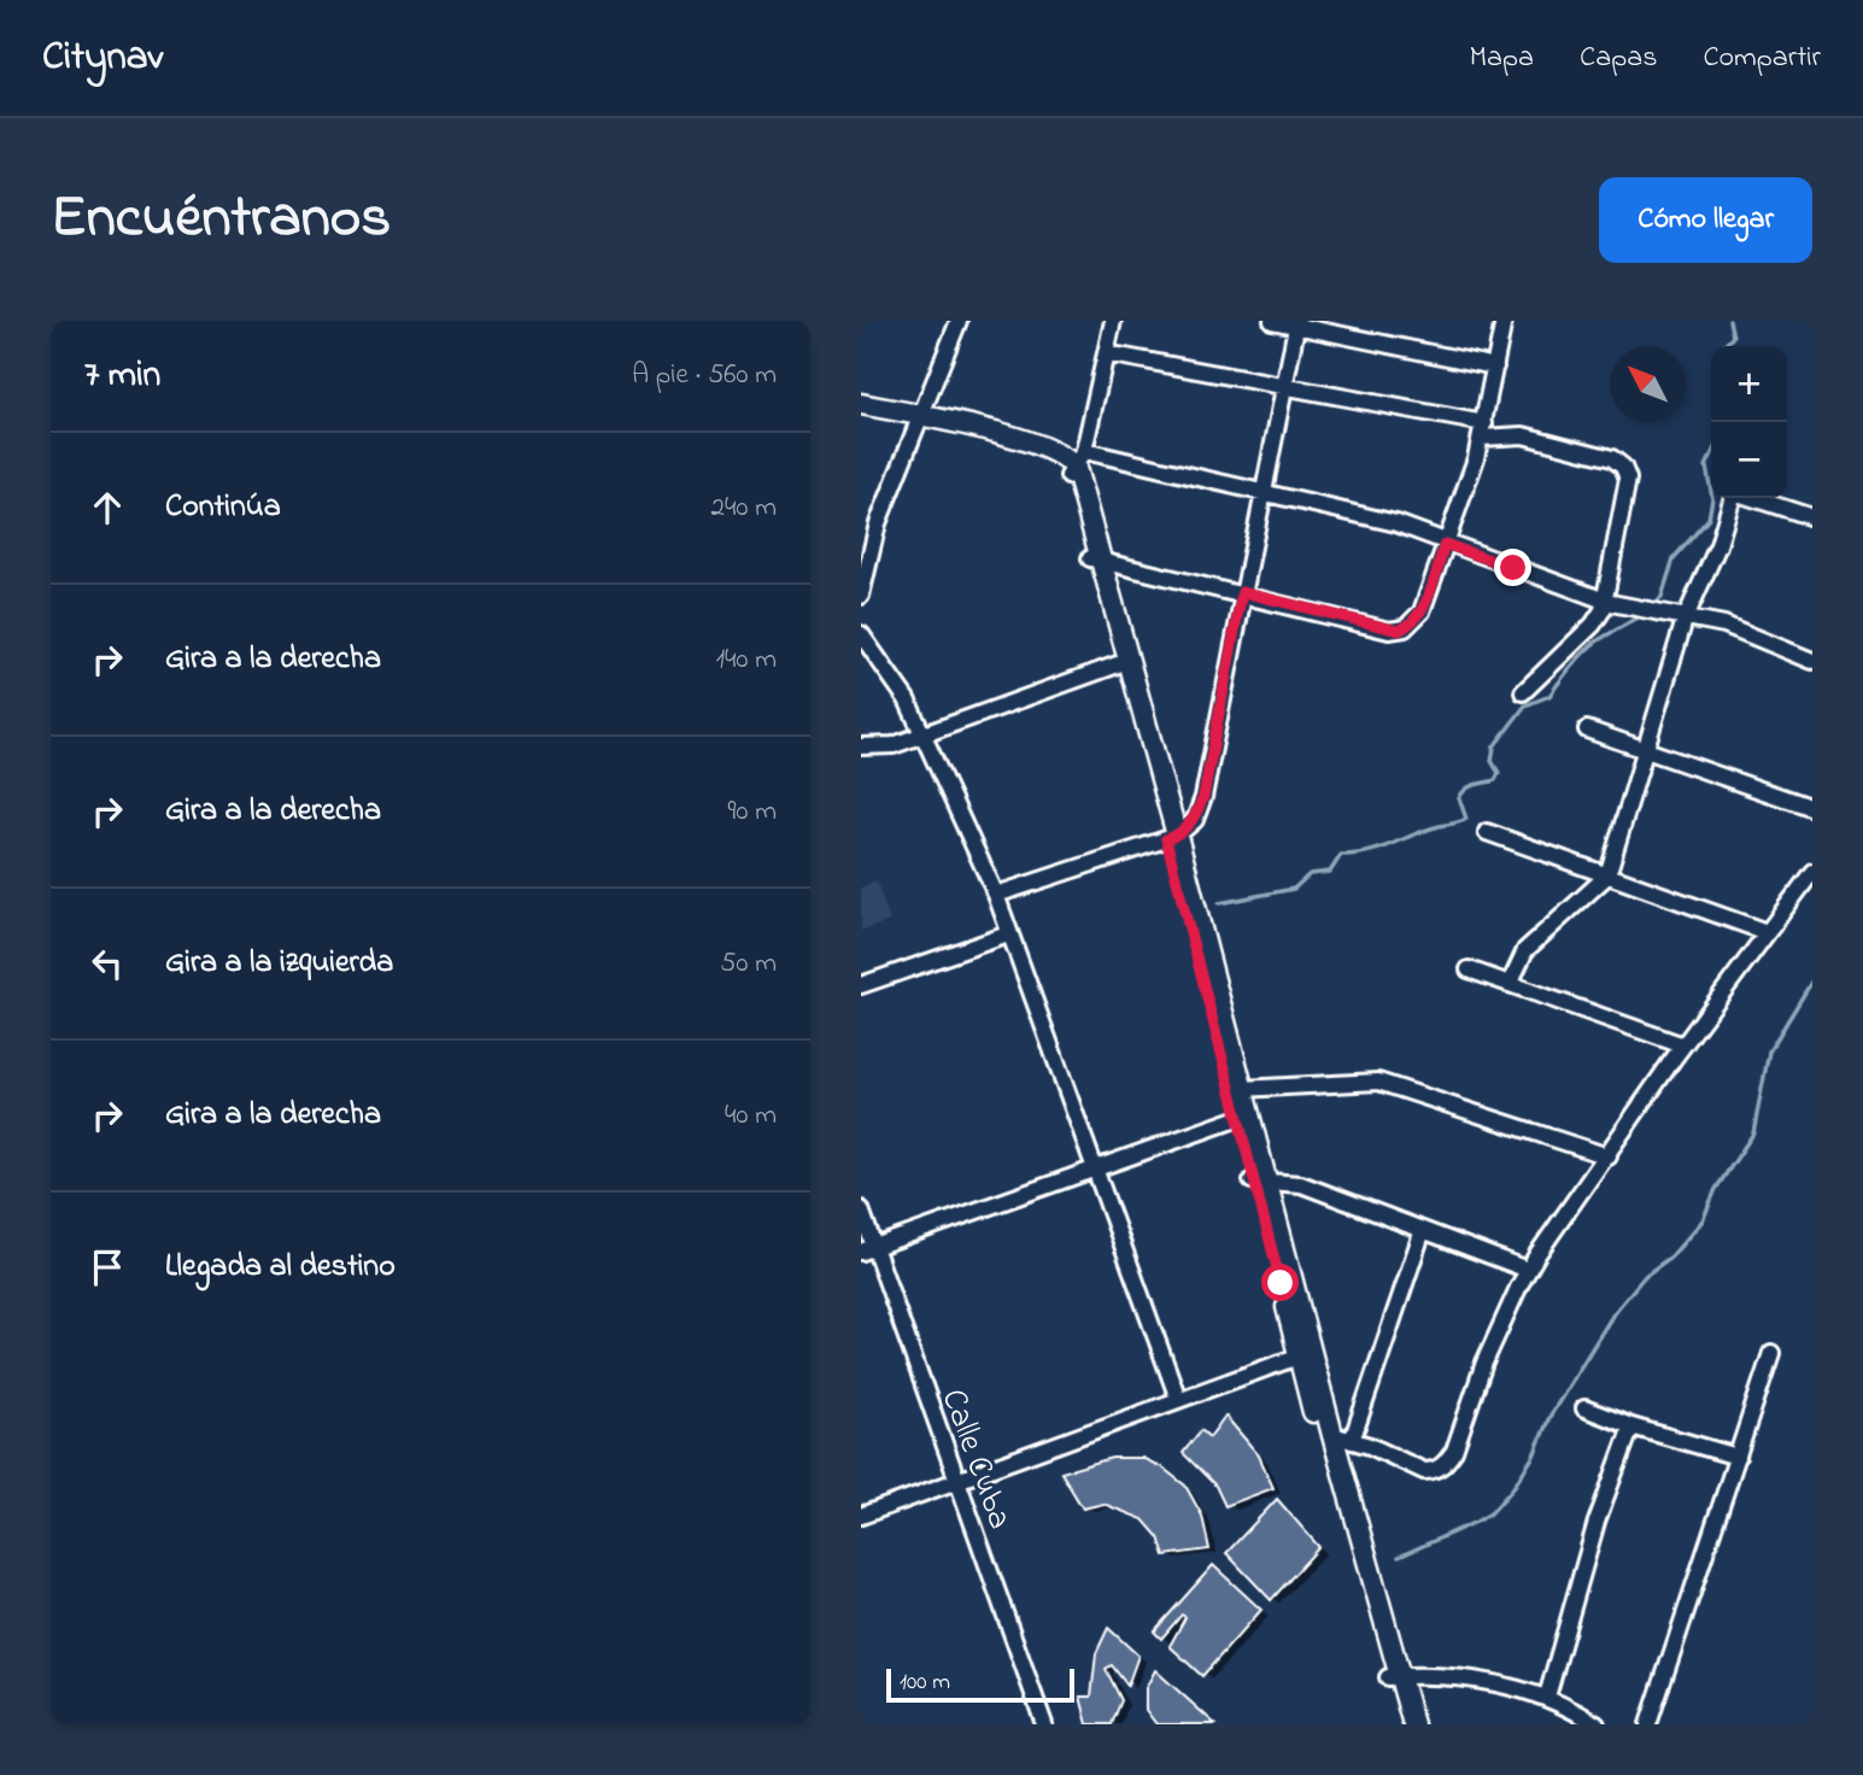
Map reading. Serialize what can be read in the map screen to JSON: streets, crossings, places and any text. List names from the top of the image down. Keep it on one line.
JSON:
{"streets":{"street":["Calle Cuba"]},"scale_bar":"100 m","north":"top left","page":{"header":"Citynav","nav":["Mapa","Capas","Compartir"],"title":"Encuéntranos","buttons":"Cómo llegar","heading":["7 min","A pie · 560 m"],"map_buttons":["+","−"],"list":[["Continúa","240 m"],["Gira a la derecha","140 m"],["Gira a la derecha","90 m"],["Gira a la izquierda","50 m"],["Gira a la derecha","40 m"],"Llegada al destino"],"scale":"100 m"}}
